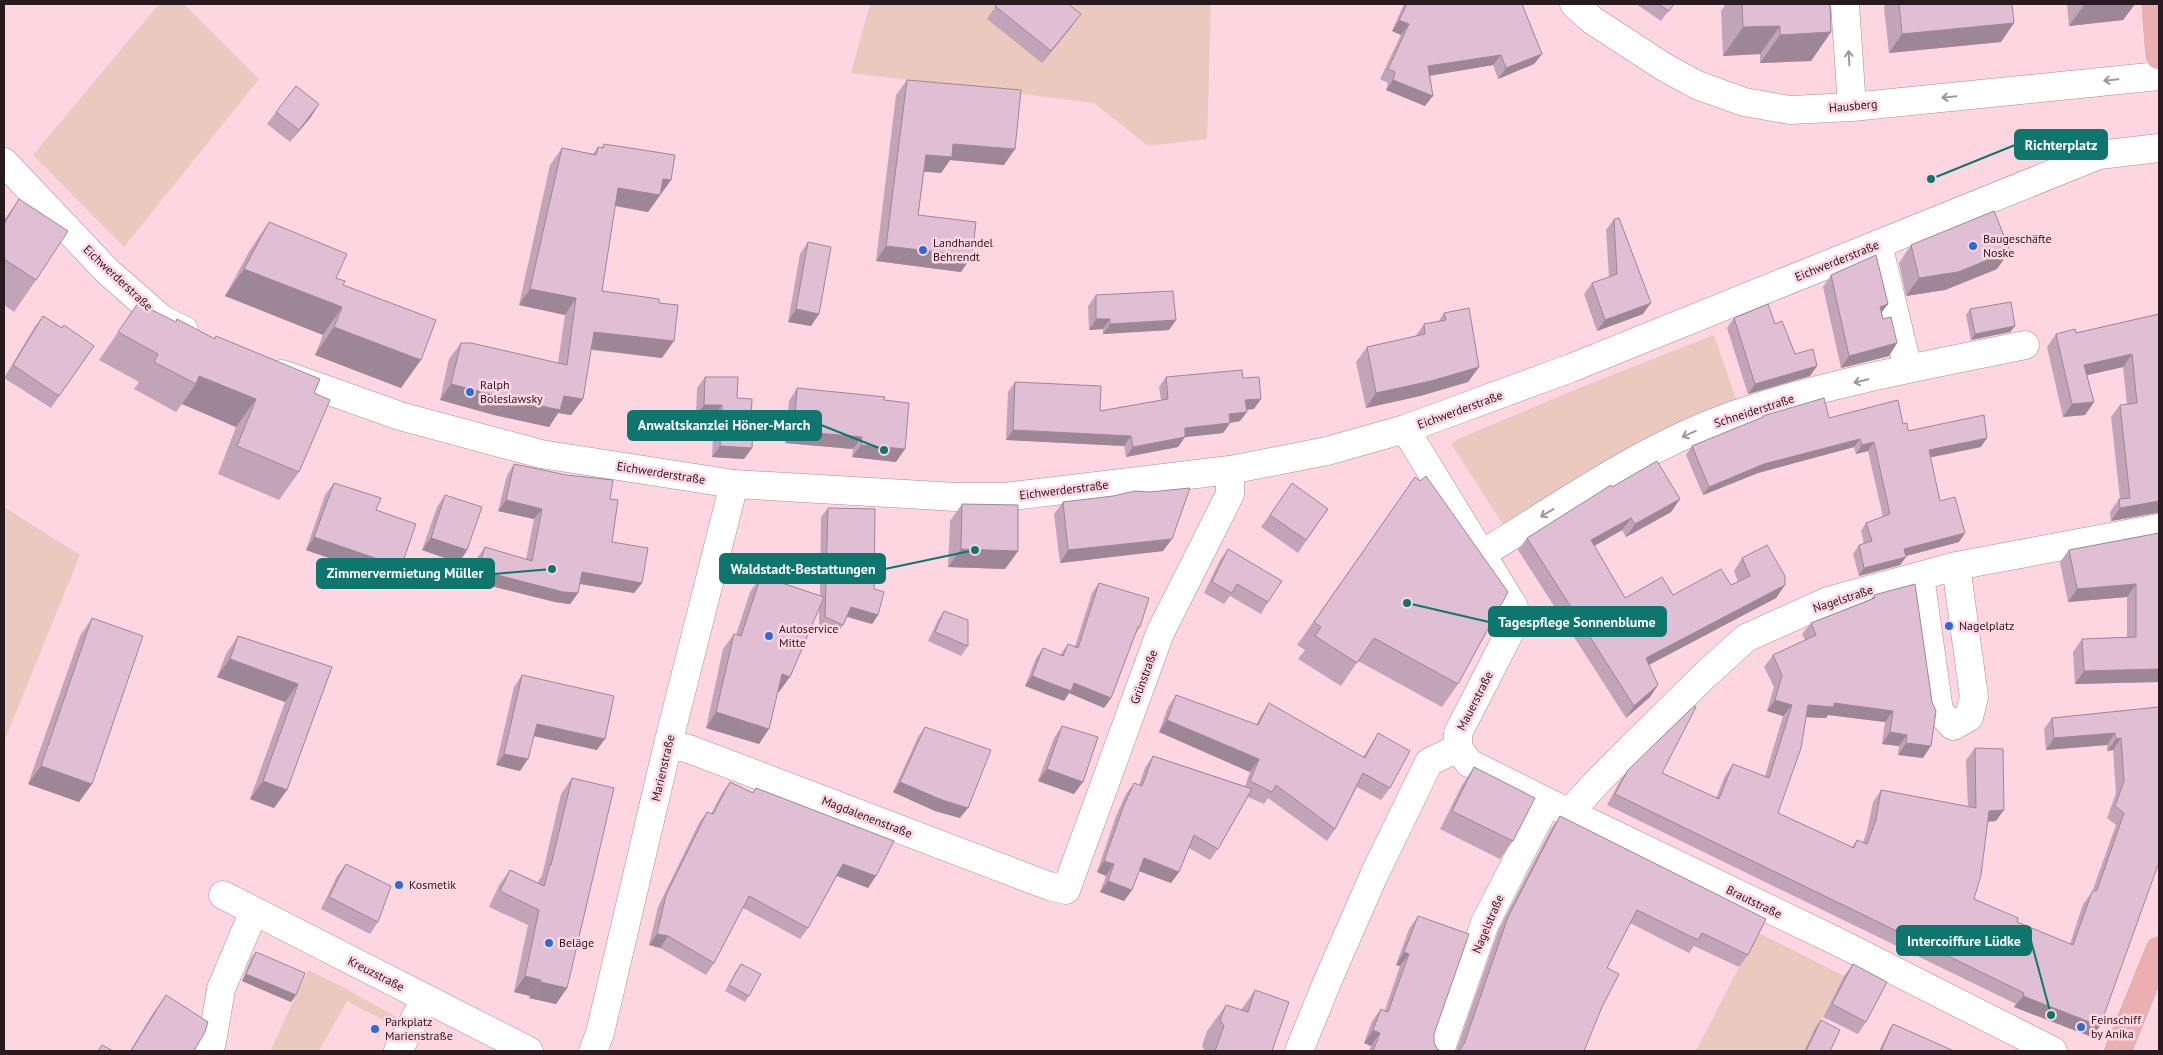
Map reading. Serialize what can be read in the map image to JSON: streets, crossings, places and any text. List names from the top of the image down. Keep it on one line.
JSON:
{"streets":{"street":["Hausberg","Eichwerderstraße","Schneiderstraße","Nagelstraße","Grünstraße","Mauerstraße","Marienstraße","Magdalenenstraße","Brautstraße","Kreuzstraße"]},"crossings":[["Eichwerderstraße","Grünstraße"],["Eichwerderstraße","Mauerstraße"],["Eichwerderstraße","Marienstraße"],["Schneiderstraße","Mauerstraße"],["Nagelstraße","Brautstraße"],["Grünstraße","Magdalenenstraße"],["Mauerstraße","Brautstraße"],["Marienstraße","Magdalenenstraße"]],"one_way":["Hausberg","Schneiderstraße"],"places":["Richterplatz","Baugeschäfte Noske","Landhandel Behrendt","Ralph Boleslawsky","Anwaltskanzlei Höner-March","Waldstadt-Bestattungen","Zimmervermietung Müller","Tagespflege Sonnenblume","Nagelplatz","Autoservice Mitte","Kosmetik","Beläge","Intercoiffure Lüdke","Feinschiff by Anika","Parkplatz Marienstraße"]}
